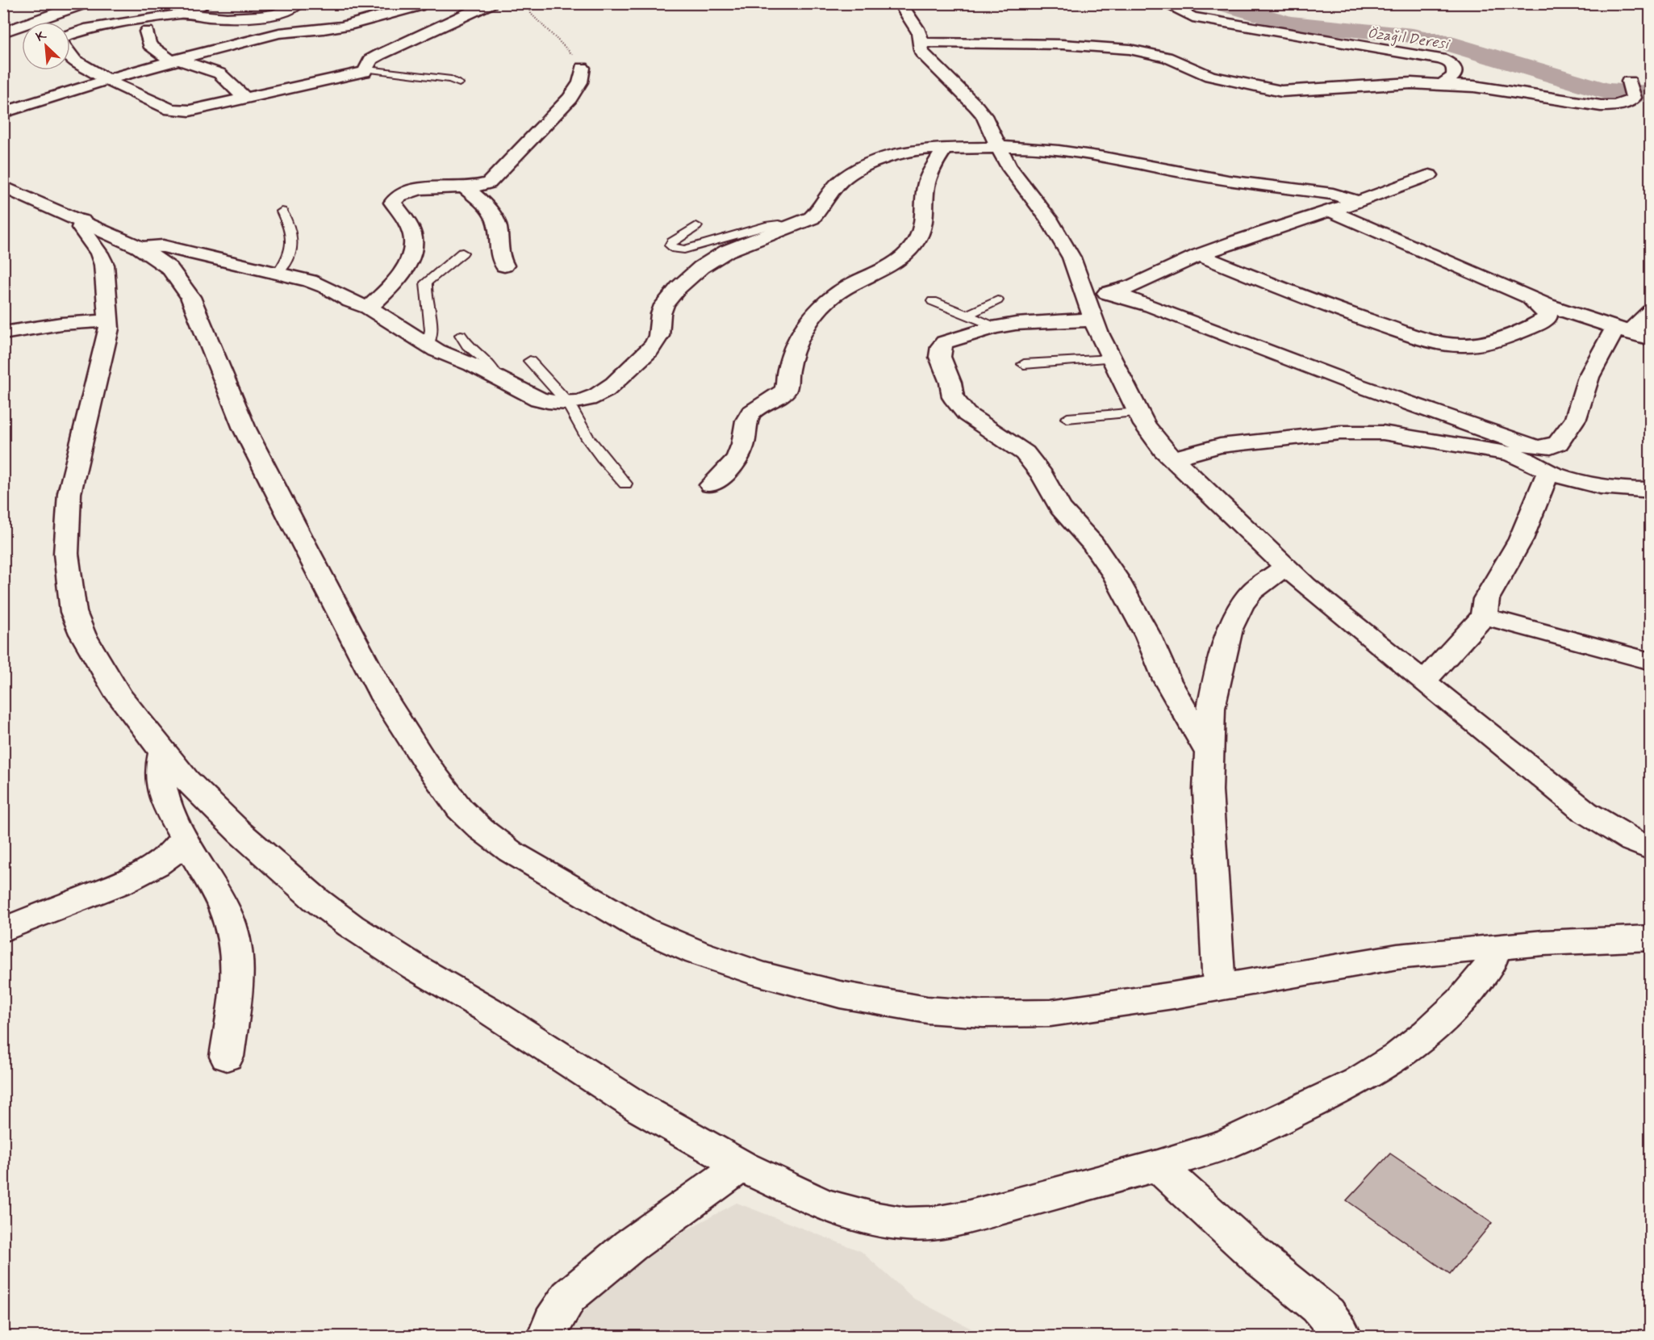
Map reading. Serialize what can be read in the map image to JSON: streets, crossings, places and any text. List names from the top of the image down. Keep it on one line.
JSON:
{"water":["Özağıl Deresi"],"north":"top left"}
